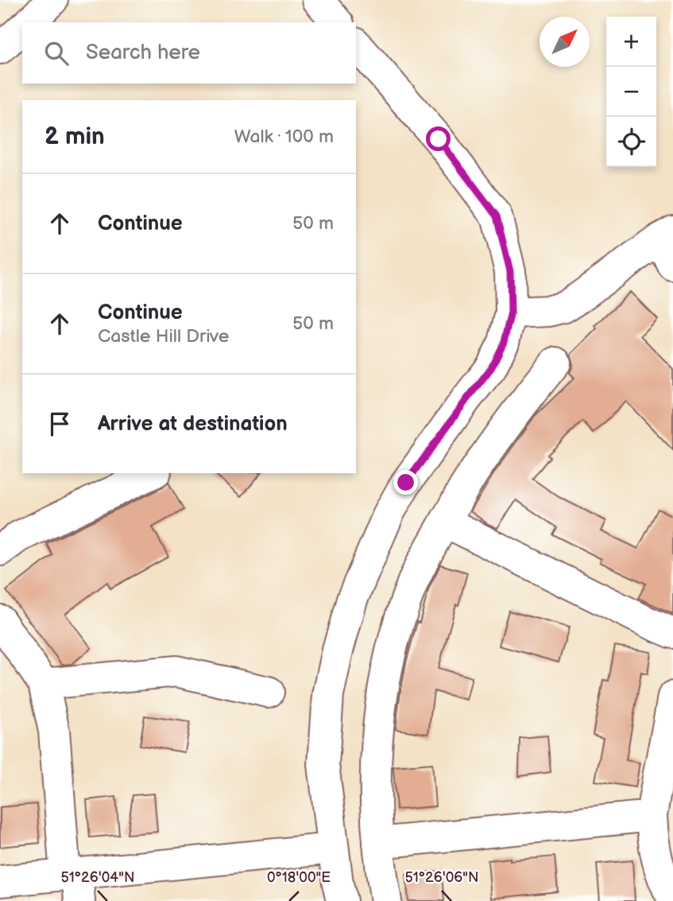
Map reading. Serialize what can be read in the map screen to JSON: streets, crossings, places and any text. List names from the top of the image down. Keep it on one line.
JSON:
{"north":"top right","page":{"map_buttons":["+","−"],"search":"Search here","heading":["2 min","Walk · 100 m"],"list":[["Continue","50 m"],["Continue","Castle Hill Drive","50 m"],"Arrive at destination"]},"coordinates":["51°26'04\"N","51°26'06\"N","0°18'00\"E"]}
